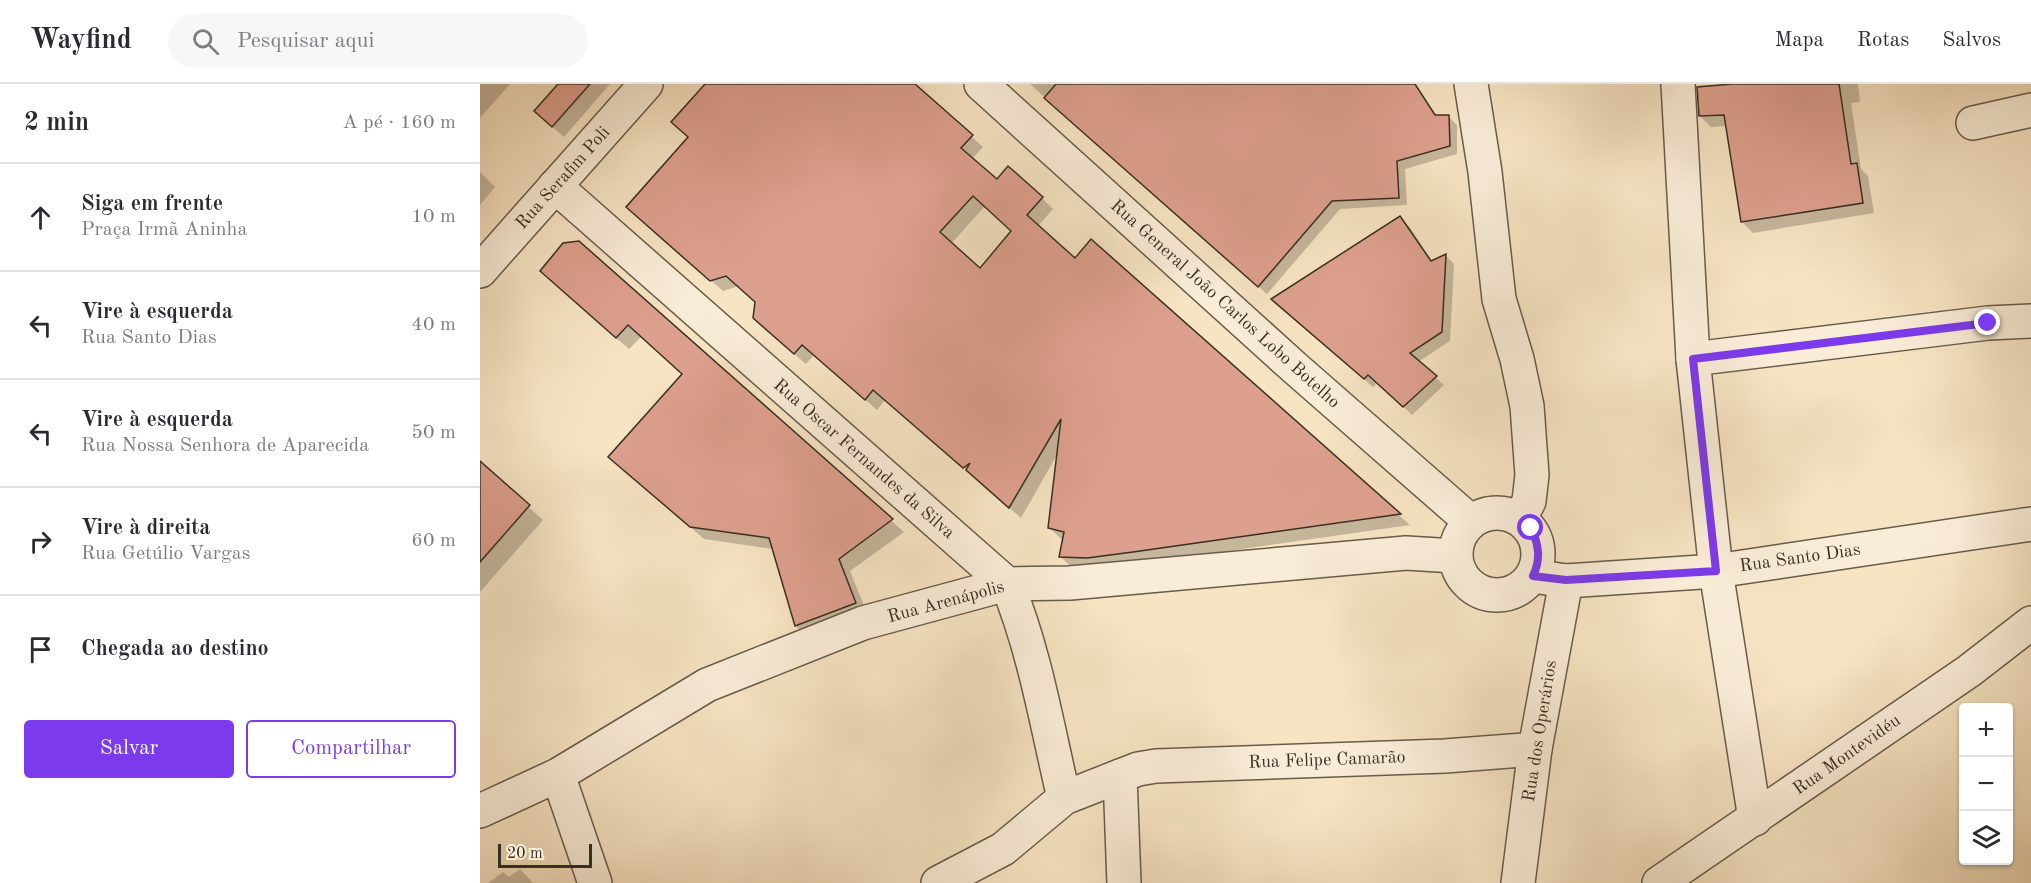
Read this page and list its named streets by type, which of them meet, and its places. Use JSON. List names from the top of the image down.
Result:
{
  "streets": {
    "street": [
      "Rua Serafim Poli",
      "Rua General João Carlos Lobo Botelho",
      "Rua Oscar Fernandes da Silva",
      "Rua Santo Dias",
      "Rua Arenápolis",
      "Rua dos Operários",
      "Rua Montevidéu",
      "Rua Felipe Camarão"
    ]
  },
  "crossings": [
    ["Rua Serafim Poli", "Rua Oscar Fernandes da Silva"],
    ["Rua General João Carlos Lobo Botelho", "Rua Santo Dias"],
    ["Rua General João Carlos Lobo Botelho", "Rua Arenápolis"],
    ["Rua Oscar Fernandes da Silva", "Rua Arenápolis"],
    ["Rua Oscar Fernandes da Silva", "Rua Felipe Camarão"],
    ["Rua Santo Dias", "Rua Arenápolis"],
    ["Rua Santo Dias", "Rua dos Operários"],
    ["Rua dos Operários", "Rua Felipe Camarão"]
  ],
  "scale_bar": "20 m",
  "page": {
    "header": "Wayfind",
    "search": "Pesquisar aqui",
    "nav": ["Mapa", "Rotas", "Salvos"],
    "heading": ["2 min", "A pé · 160 m"],
    "list": [
      ["Siga em frente", "Praça Irmã Aninha", "10 m"],
      ["Vire à esquerda", "Rua Santo Dias", "40 m"],
      ["Vire à esquerda", "Rua Nossa Senhora de Aparecida", "50 m"],
      ["Vire à direita", "Rua Getúlio Vargas", "60 m"],
      "Chegada ao destino"
    ],
    "buttons": ["Salvar", "Compartilhar"],
    "map_buttons": ["+", "−"],
    "scale": "20 m"
  }
}
